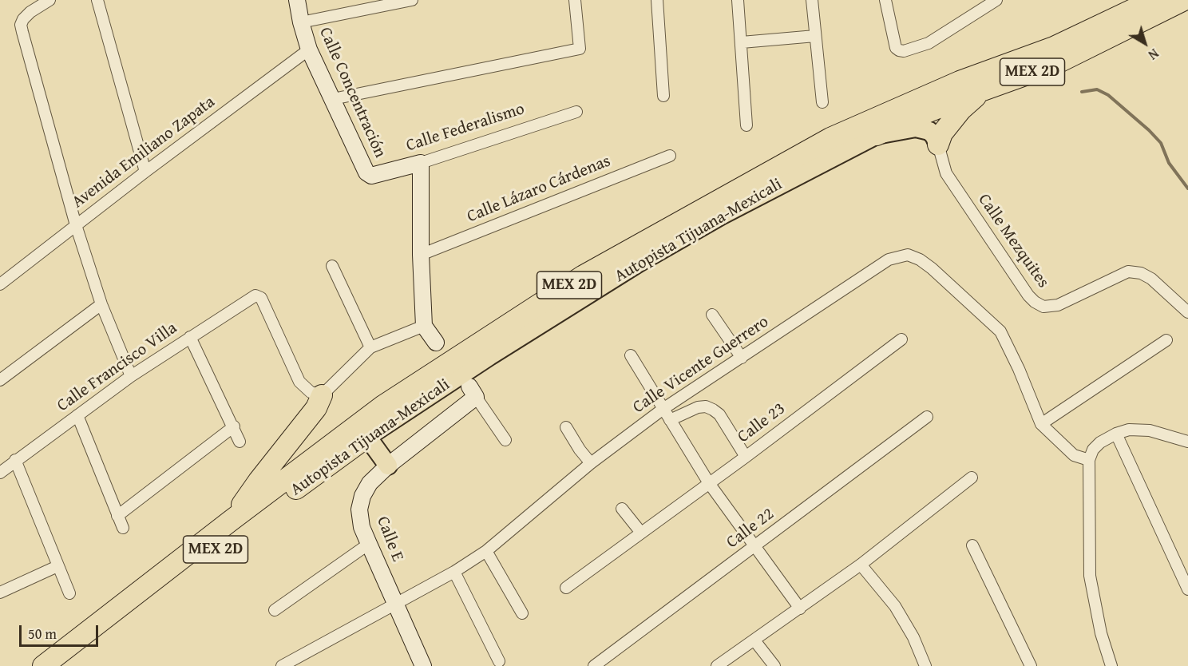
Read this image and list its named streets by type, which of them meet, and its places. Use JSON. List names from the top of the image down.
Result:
{
  "streets": {
    "highway": ["MEX 2D", "Autopista Tijuana-Mexicali"],
    "main road": ["Calle Concentración", "Calle Federalismo", "Calle E"],
    "street": [
      "Avenida Emiliano Zapata",
      "Calle Lázaro Cárdenas",
      "Calle Mezquites",
      "Calle Vicente Guerrero",
      "Calle Francisco Villa",
      "Calle 23",
      "Calle 22"
    ]
  },
  "crossings": [
    ["Calle Concentración", "Calle Federalismo"],
    ["Calle Concentración", "Avenida Emiliano Zapata"],
    ["Calle Vicente Guerrero", "Calle E"]
  ],
  "scale_bar": "50 m",
  "north": "bottom right"
}
